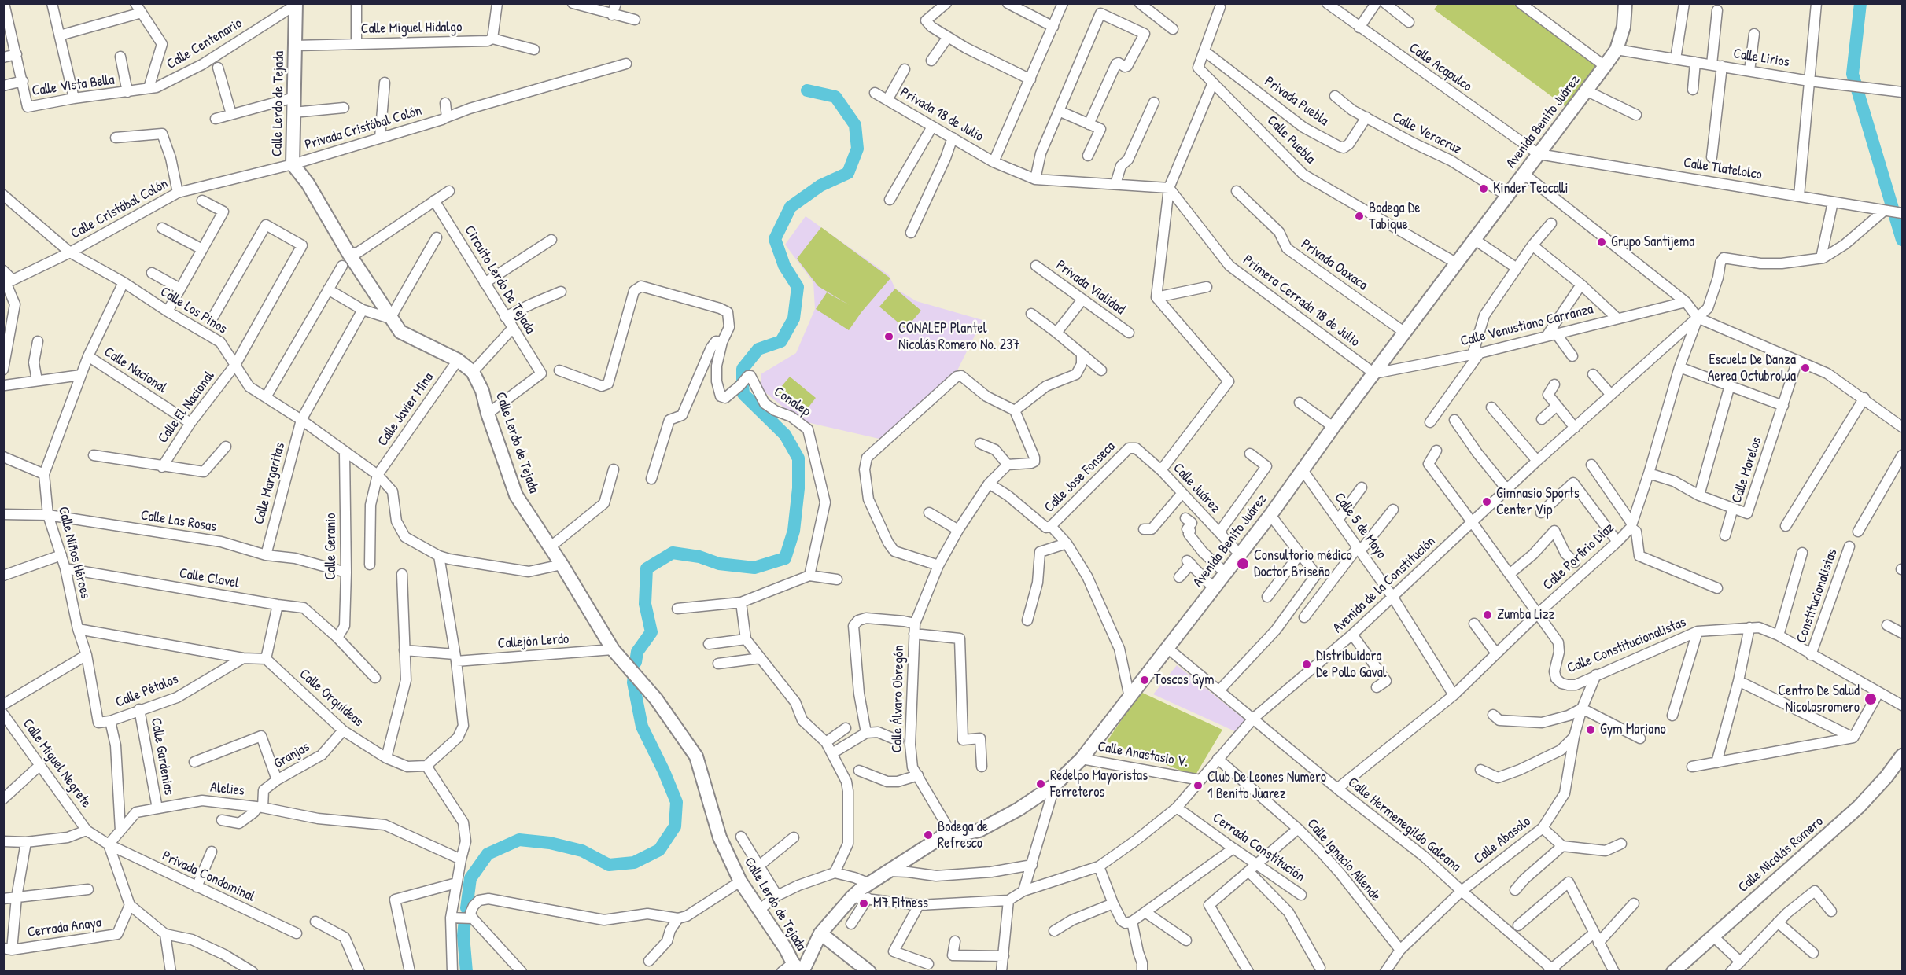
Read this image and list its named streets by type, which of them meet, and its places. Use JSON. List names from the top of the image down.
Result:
{
  "streets": {
    "main road": ["Calle Lerdo de Tejada", "Avenida Benito Juárez", "Calle Nicolás Romero"],
    "street": [
      "Calle Miguel Hidalgo",
      "Calle Centenario",
      "Calle Lirios",
      "Calle Acapulco",
      "Calle Vista Bella",
      "Privada Puebla",
      "Privada 18 de Julio",
      "Privada Cristóbal Colón",
      "Calle Veracruz",
      "Calle Puebla",
      "Calle Tlatelolco",
      "Calle Cristóbal Colón",
      "Privada Oaxaca",
      "Circuito Lerdo De Tejada",
      "Privada Vialidad",
      "Primera Cerrada 18 de Julio",
      "Calle Los Pinos",
      "Calle Venustiano Carranza",
      "Calle Nacional",
      "Conalep",
      "Calle El Nacional",
      "Calle Javier Mina",
      "Calle Morelos",
      "Calle Jose Fonseca",
      "Calle Margaritas",
      "Calle Juárez",
      "Calle Las Rosas",
      "Calle 5 de Mayo",
      "Calle Geranio",
      "Calle Niños Héroes",
      "Calle Porfirio Díaz",
      "Calle Clavel",
      "Avenida de la Constitución",
      "Constitucionalistas",
      "Callejón Lerdo",
      "Calle Constitucionalistas",
      "Calle Pétalos",
      "Calle Orquídeas",
      "Calle Álvaro Obregón",
      "Calle Anastasio V.",
      "Granjas",
      "Calle Gardenias",
      "Calle Miguel Negrete",
      "Alelies",
      "Calle Hermenegildo Galeana",
      "Calle Abasolo",
      "Cerrada Constitución",
      "Calle Ignacio Allende",
      "Privada Condominal",
      "Cerrada Anaya"
    ]
  },
  "crossings": [
    ["Calle Miguel Hidalgo", "Calle Lerdo de Tejada"],
    ["Calle Centenario", "Calle Vista Bella"],
    ["Calle Centenario", "Calle Lerdo de Tejada"],
    ["Calle Lirios", "Avenida Benito Juárez"],
    ["Calle Acapulco", "Avenida Benito Juárez"],
    ["Calle Acapulco", "Calle Tlatelolco"],
    ["Privada Puebla", "Calle Veracruz"],
    ["Privada Puebla", "Calle Puebla"],
    ["Calle Lerdo de Tejada", "Avenida Benito Juárez"],
    ["Calle Lerdo de Tejada", "Privada Cristóbal Colón"],
    ["Calle Lerdo de Tejada", "Calle Cristóbal Colón"],
    ["Calle Lerdo de Tejada", "Circuito Lerdo De Tejada"],
    ["Calle Lerdo de Tejada", "Calle Los Pinos"],
    ["Calle Lerdo de Tejada", "Calle Javier Mina"],
    ["Calle Lerdo de Tejada", "Callejón Lerdo"],
    ["Avenida Benito Juárez", "Calle Veracruz"],
    ["Avenida Benito Juárez", "Calle Puebla"],
    ["Avenida Benito Juárez", "Calle Tlatelolco"],
    ["Avenida Benito Juárez", "Privada Oaxaca"],
    ["Avenida Benito Juárez", "Primera Cerrada 18 de Julio"],
    ["Avenida Benito Juárez", "Calle Venustiano Carranza"],
    ["Avenida Benito Juárez", "Calle Juárez"],
    ["Avenida Benito Juárez", "Calle 5 de Mayo"],
    ["Avenida Benito Juárez", "Avenida de la Constitución"],
    ["Avenida Benito Juárez", "Calle Álvaro Obregón"],
    ["Avenida Benito Juárez", "Calle Anastasio V."],
    ["Avenida Benito Juárez", "Calle Hermenegildo Galeana"],
    ["Privada Cristóbal Colón", "Calle Cristóbal Colón"],
    ["Calle Tlatelolco", "Avenida de la Constitución"],
    ["Calle Cristóbal Colón", "Calle Los Pinos"],
    ["Primera Cerrada 18 de Julio", "Calle Venustiano Carranza"],
    ["Calle Los Pinos", "Calle El Nacional"],
    ["Calle Los Pinos", "Calle Javier Mina"],
    ["Calle Los Pinos", "Calle Margaritas"],
    ["Calle Los Pinos", "Calle Geranio"],
    ["Calle Los Pinos", "Calle Niños Héroes"],
    ["Calle Nacional", "Calle El Nacional"],
    ["Calle Nacional", "Calle Niños Héroes"],
    ["Calle Morelos", "Calle Porfirio Díaz"],
    ["Calle Jose Fonseca", "Calle Juárez"],
    ["Calle Margaritas", "Calle Las Rosas"],
    ["Calle Las Rosas", "Calle Geranio"],
    ["Calle Las Rosas", "Calle Niños Héroes"],
    ["Calle 5 de Mayo", "Calle Porfirio Díaz"],
    ["Calle 5 de Mayo", "Avenida de la Constitución"],
    ["Calle Geranio", "Calle Clavel"],
    ["Calle Niños Héroes", "Calle Clavel"],
    ["Calle Niños Héroes", "Calle Pétalos"],
    ["Calle Porfirio Díaz", "Avenida de la Constitución"],
    ["Calle Porfirio Díaz", "Calle Constitucionalistas"],
    ["Calle Porfirio Díaz", "Calle Hermenegildo Galeana"],
    ["Avenida de la Constitución", "Calle Constitucionalistas"],
    ["Avenida de la Constitución", "Calle Anastasio V."],
    ["Avenida de la Constitución", "Calle Hermenegildo Galeana"],
    ["Avenida de la Constitución", "Cerrada Constitución"],
    ["Avenida de la Constitución", "Calle Ignacio Allende"],
    ["Constitucionalistas", "Calle Constitucionalistas"],
    ["Calle Constitucionalistas", "Calle Abasolo"],
    ["Calle Pétalos", "Calle Gardenias"],
    ["Calle Orquídeas", "Granjas"],
    ["Granjas", "Alelies"],
    ["Calle Gardenias", "Alelies"],
    ["Alelies", "Privada Condominal"],
    ["Calle Hermenegildo Galeana", "Calle Abasolo"],
    ["Calle Abasolo", "Calle Ignacio Allende"]
  ],
  "places": [
    "Kinder Teocalli",
    "Bodega De Tabique",
    "Grupo Santijema",
    "CONALEP Plantel Nicolás Romero No. 237",
    "Escuela De Danza Aerea Octubrolua",
    "Gimnasio Sports Center Vip",
    "Consultorio médico Doctor Briseño",
    "Zumba Lizz",
    "Distribuidora De Pollo Gaval",
    "Toscos Gym",
    "Centro De Salud Nicolasromero",
    "Gym Mariano",
    "Redelpo Mayoristas Ferreteros",
    "Club De Leones Numero 1 Benito Juarez",
    "Bodega de Refresco",
    "M7 Fitness"
  ]
}
